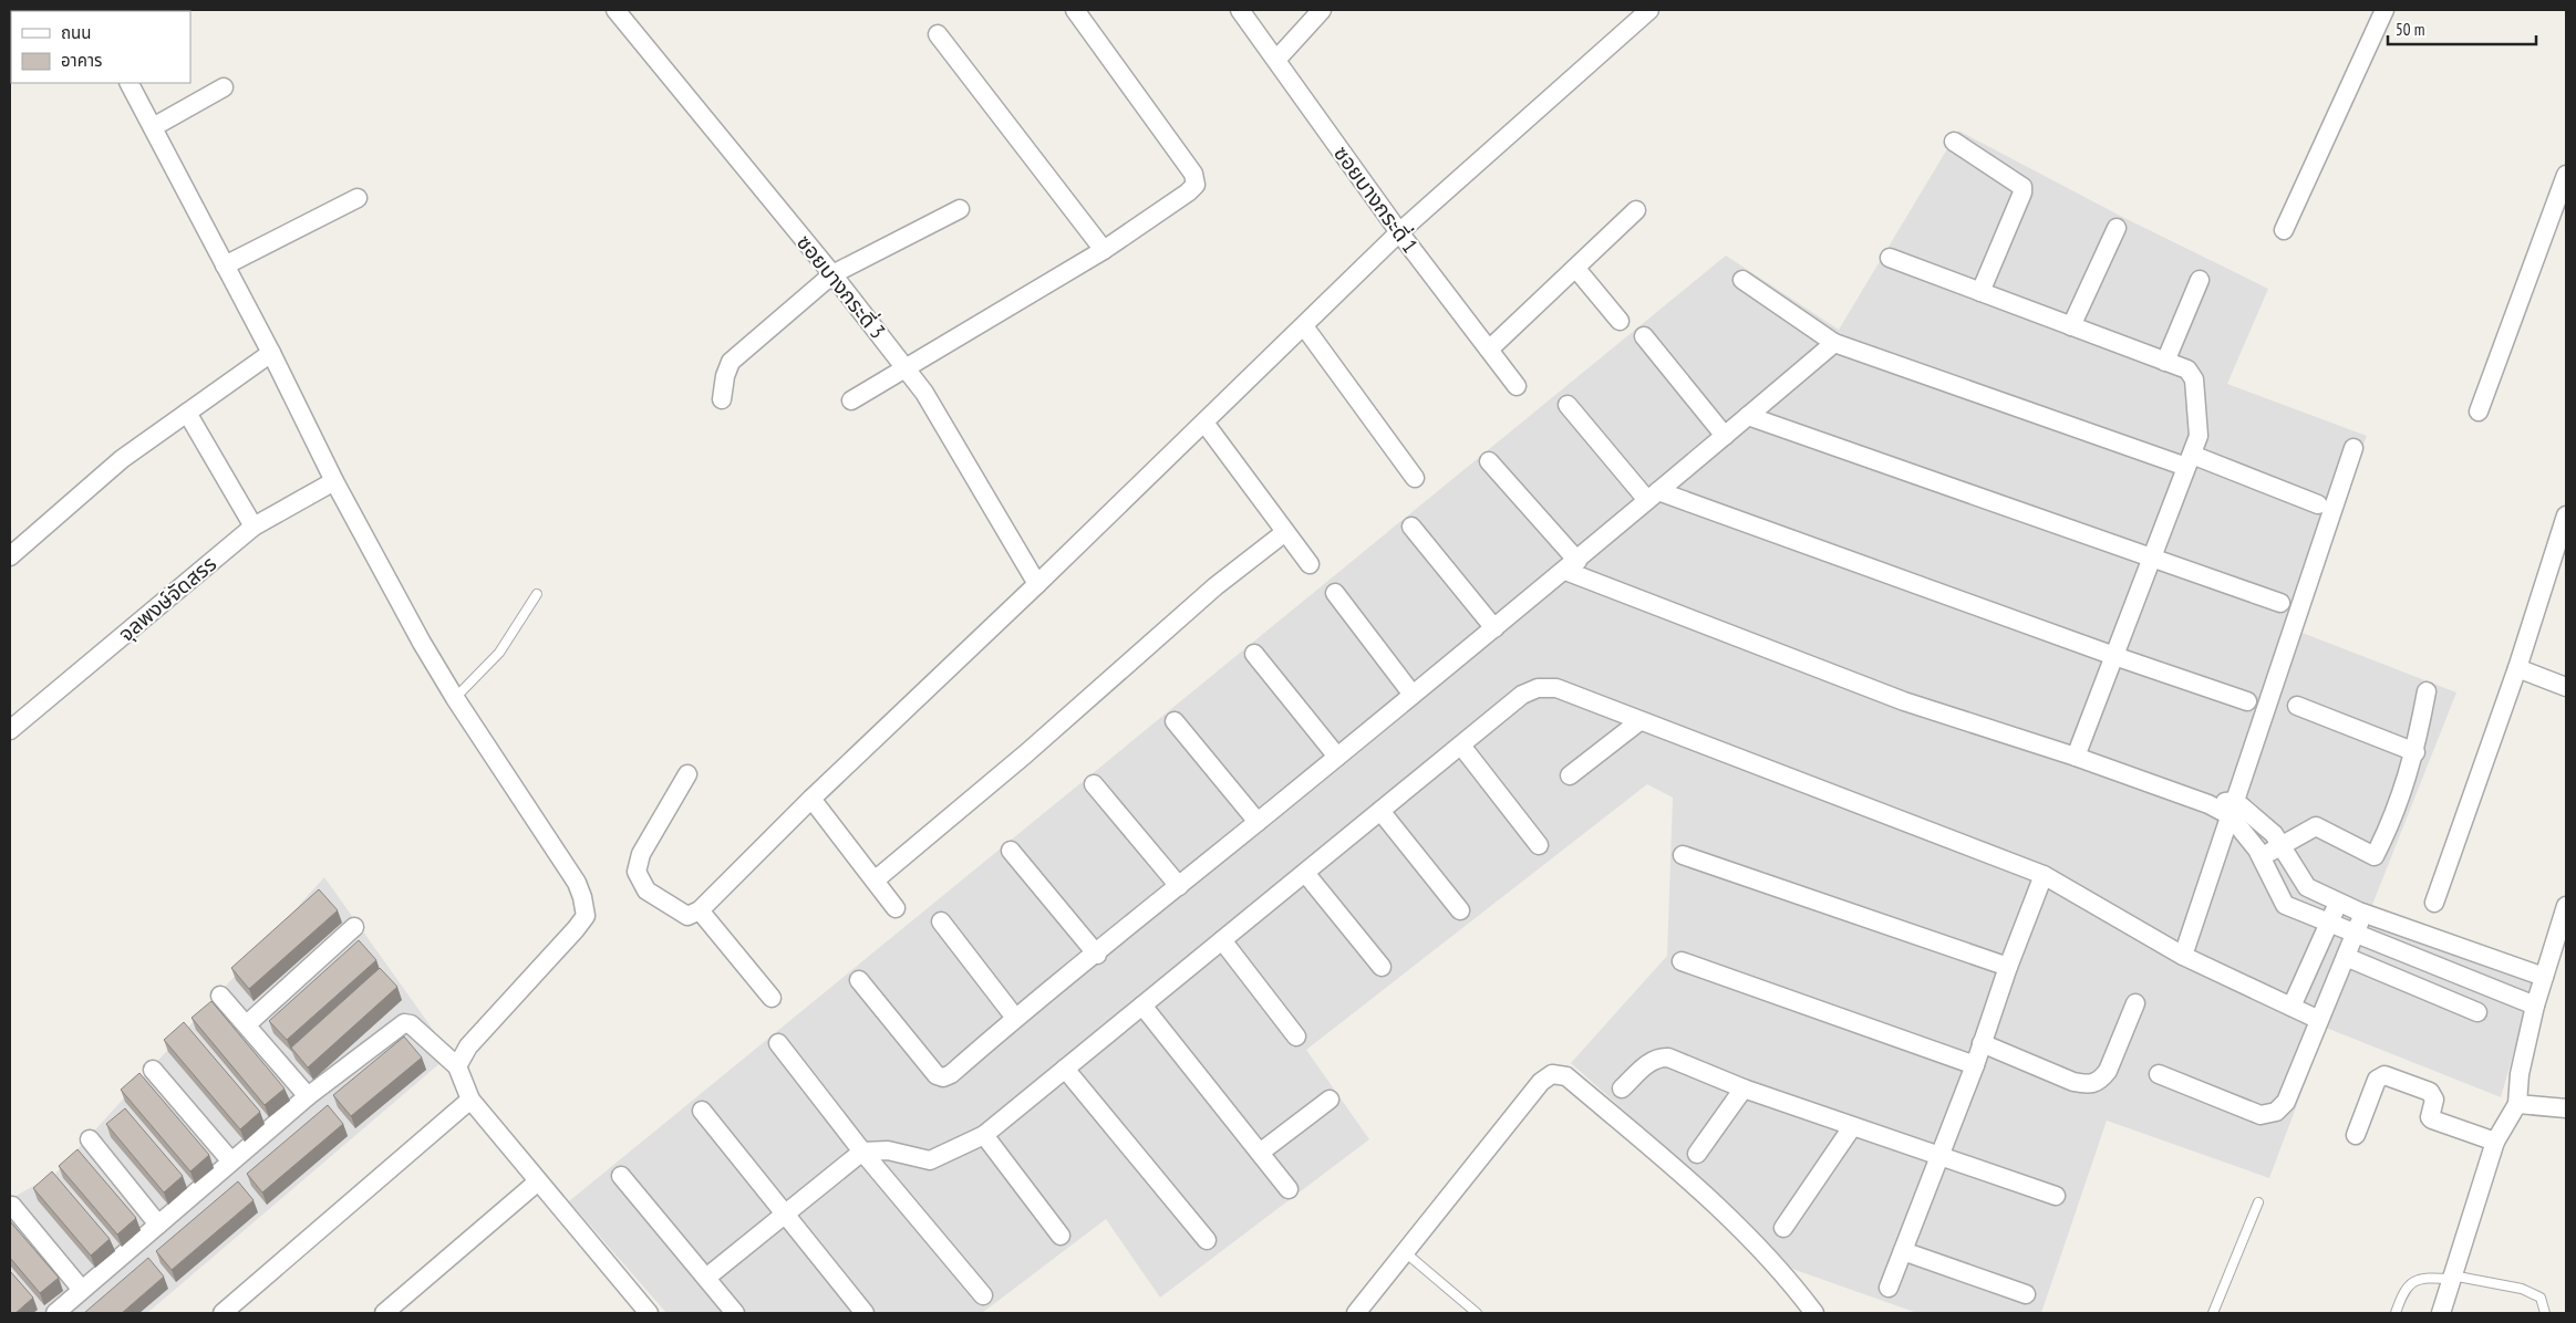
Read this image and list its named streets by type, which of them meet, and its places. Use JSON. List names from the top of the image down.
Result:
{
  "streets": {
    "street": ["ซอยบางกระดี่ 1", "ซอยบางกระดี่ 3", "จุลพงษ์จัดสรร"]
  },
  "legend": ["ถนน", "อาคาร"],
  "scale_bar": "50 m"
}
